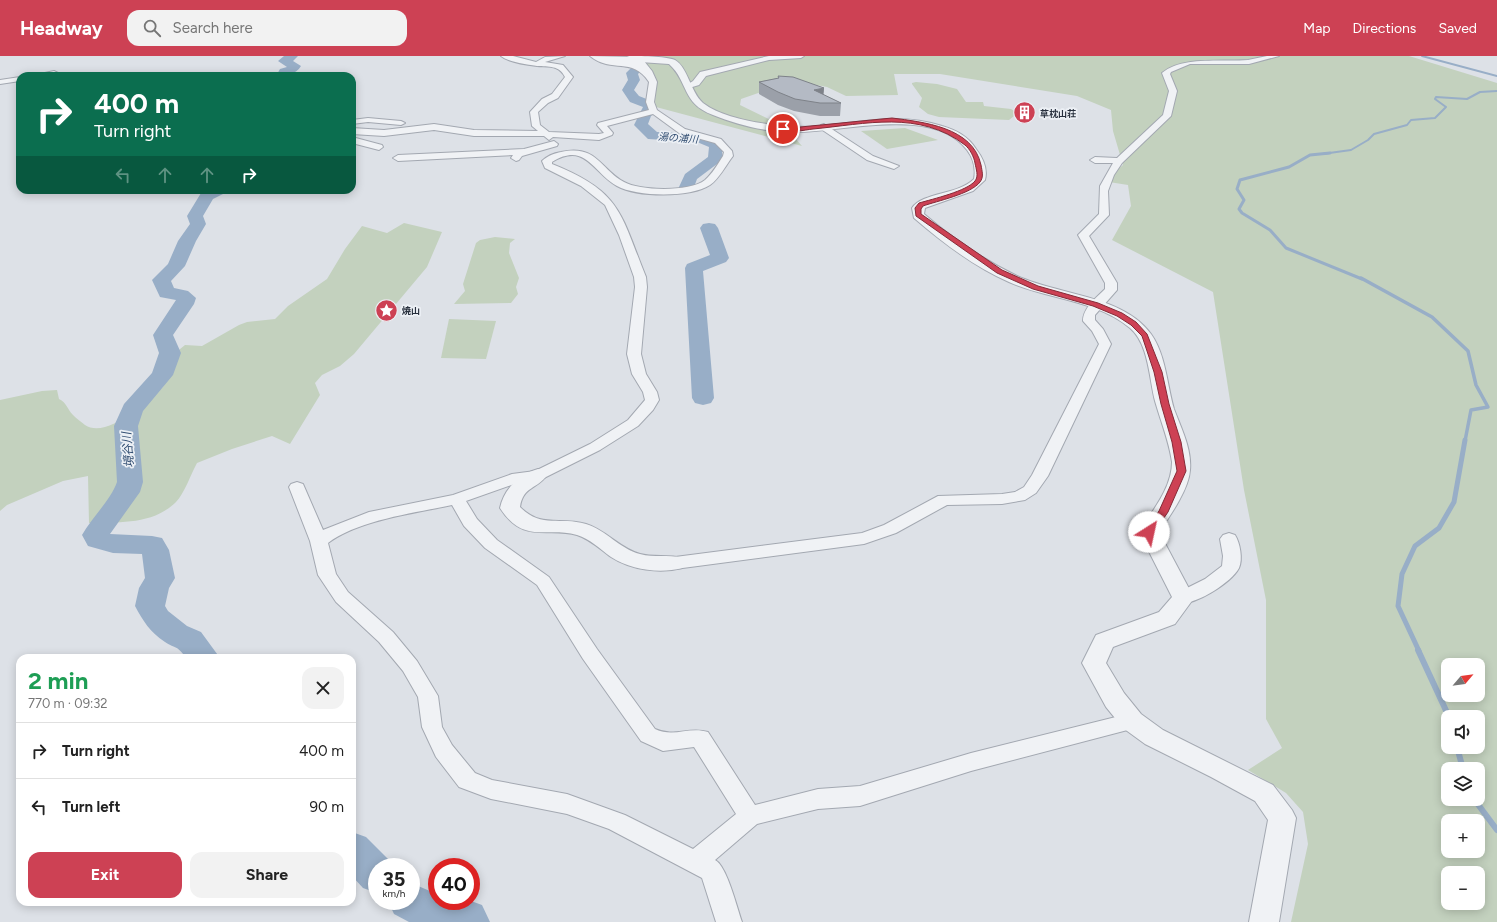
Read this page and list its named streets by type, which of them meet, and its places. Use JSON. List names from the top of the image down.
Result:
{
  "water": ["湯の浦川", "境谷川"],
  "places": {
    "building": ["草枕山荘"],
    "place": ["焼山"]
  },
  "north": "top right",
  "page": {
    "header": "Headway",
    "search": "Search here",
    "nav": ["Map", "Directions", "Saved"],
    "turn": ["400 m", "Turn right"],
    "heading": ["2 min", "770 m · 09:32"],
    "map_buttons": ["+", "−"],
    "list": [
      {
        "name": "Turn right",
        "value": "400 m"
      },
      {
        "name": "Turn left",
        "value": "90 m"
      }
    ],
    "buttons": ["Exit", "Share"],
    "speed": "35 km/h",
    "limit": "40"
  }
}
